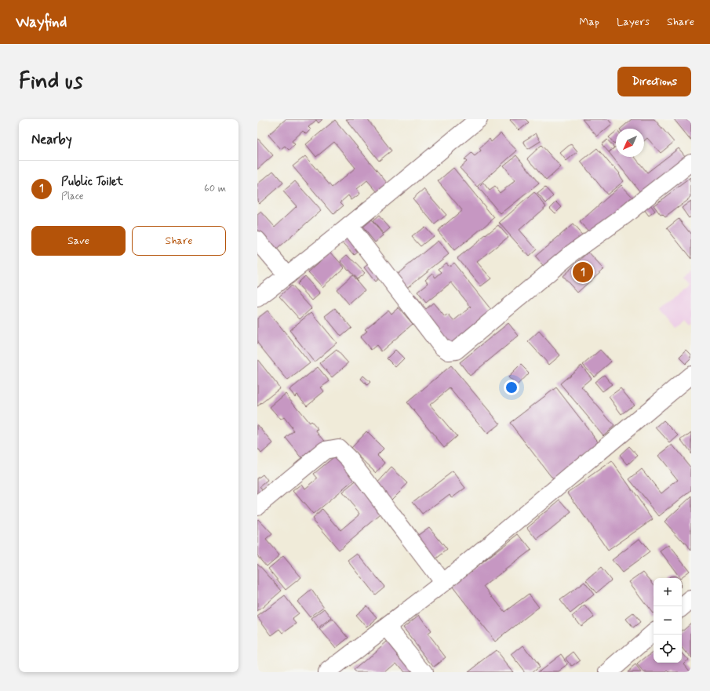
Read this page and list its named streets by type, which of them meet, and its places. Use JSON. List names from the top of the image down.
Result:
{
  "north": "bottom left",
  "page": {
    "header": "Wayfind",
    "nav": ["Map", "Layers", "Share"],
    "buttons": [
      "Directions",
      ["Save", "Share"]
    ],
    "title": "Find us",
    "heading": "Nearby",
    "list": [
      {
        "mark": "1",
        "name": "Public Toilet",
        "note": "Place",
        "value": "60 m"
      }
    ],
    "pins": "1",
    "map_buttons": ["+", "−"]
  }
}
